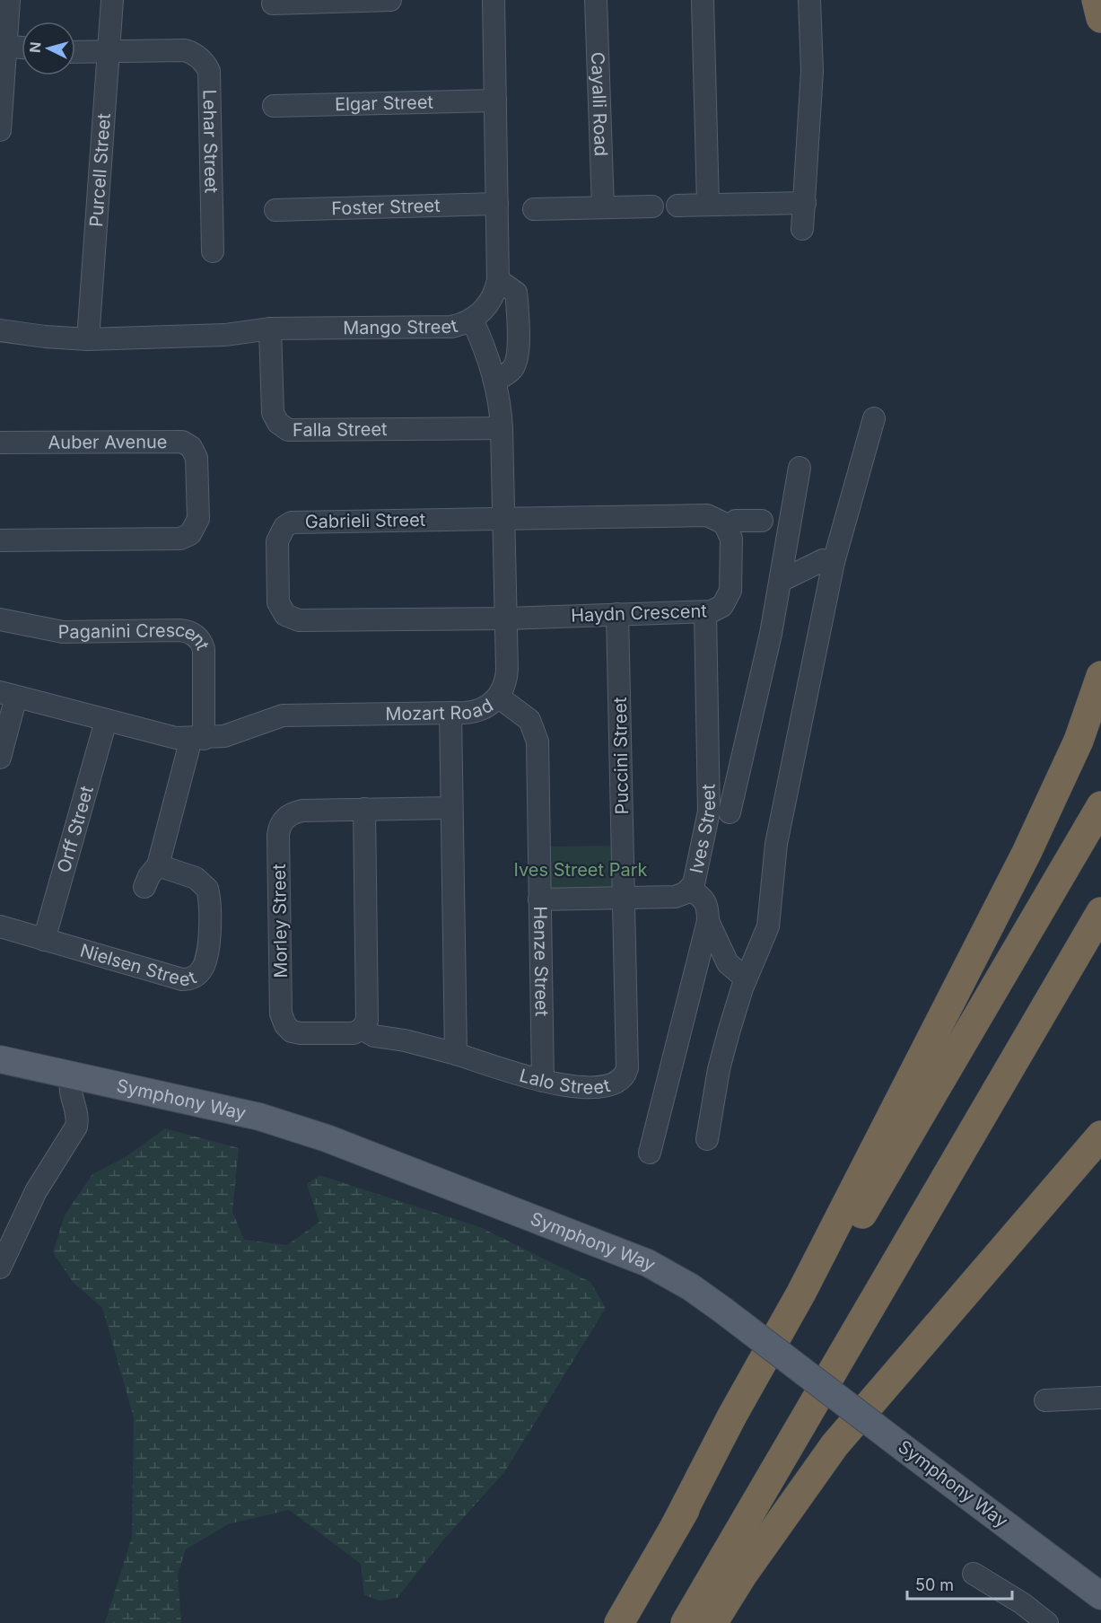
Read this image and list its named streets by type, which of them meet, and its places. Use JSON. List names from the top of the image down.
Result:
{
  "streets": {
    "main road": ["Symphony Way"],
    "street": [
      "Elgar Street",
      "Cayalli Road",
      "Lehar Street",
      "Purcell Street",
      "Foster Street",
      "Mango Street",
      "Falla Street",
      "Auber Avenue",
      "Gabrieli Street",
      "Haydn Crescent",
      "Paganini Crescent",
      "Mozart Road",
      "Puccini Street",
      "Ives Street",
      "Orff Street",
      "Morley Street",
      "Nielsen Street",
      "Henze Street",
      "Lalo Street"
    ]
  },
  "crossings": [
    ["Elgar Street", "Mango Street"],
    ["Lehar Street", "Purcell Street"],
    ["Purcell Street", "Mango Street"],
    ["Foster Street", "Mango Street"],
    ["Mango Street", "Falla Street"],
    ["Mango Street", "Mozart Road"],
    ["Falla Street", "Mozart Road"],
    ["Gabrieli Street", "Haydn Crescent"],
    ["Gabrieli Street", "Mozart Road"],
    ["Haydn Crescent", "Mozart Road"],
    ["Haydn Crescent", "Puccini Street"],
    ["Haydn Crescent", "Ives Street"],
    ["Paganini Crescent", "Mozart Road"],
    ["Mozart Road", "Orff Street"],
    ["Mozart Road", "Henze Street"],
    ["Puccini Street", "Ives Street"],
    ["Puccini Street", "Lalo Street"],
    ["Ives Street", "Henze Street"],
    ["Ives Street", "Lalo Street"],
    ["Orff Street", "Nielsen Street"],
    ["Morley Street", "Lalo Street"],
    ["Henze Street", "Lalo Street"]
  ],
  "parks": ["Ives Street Park"],
  "scale_bar": "50 m",
  "north": "left"
}
